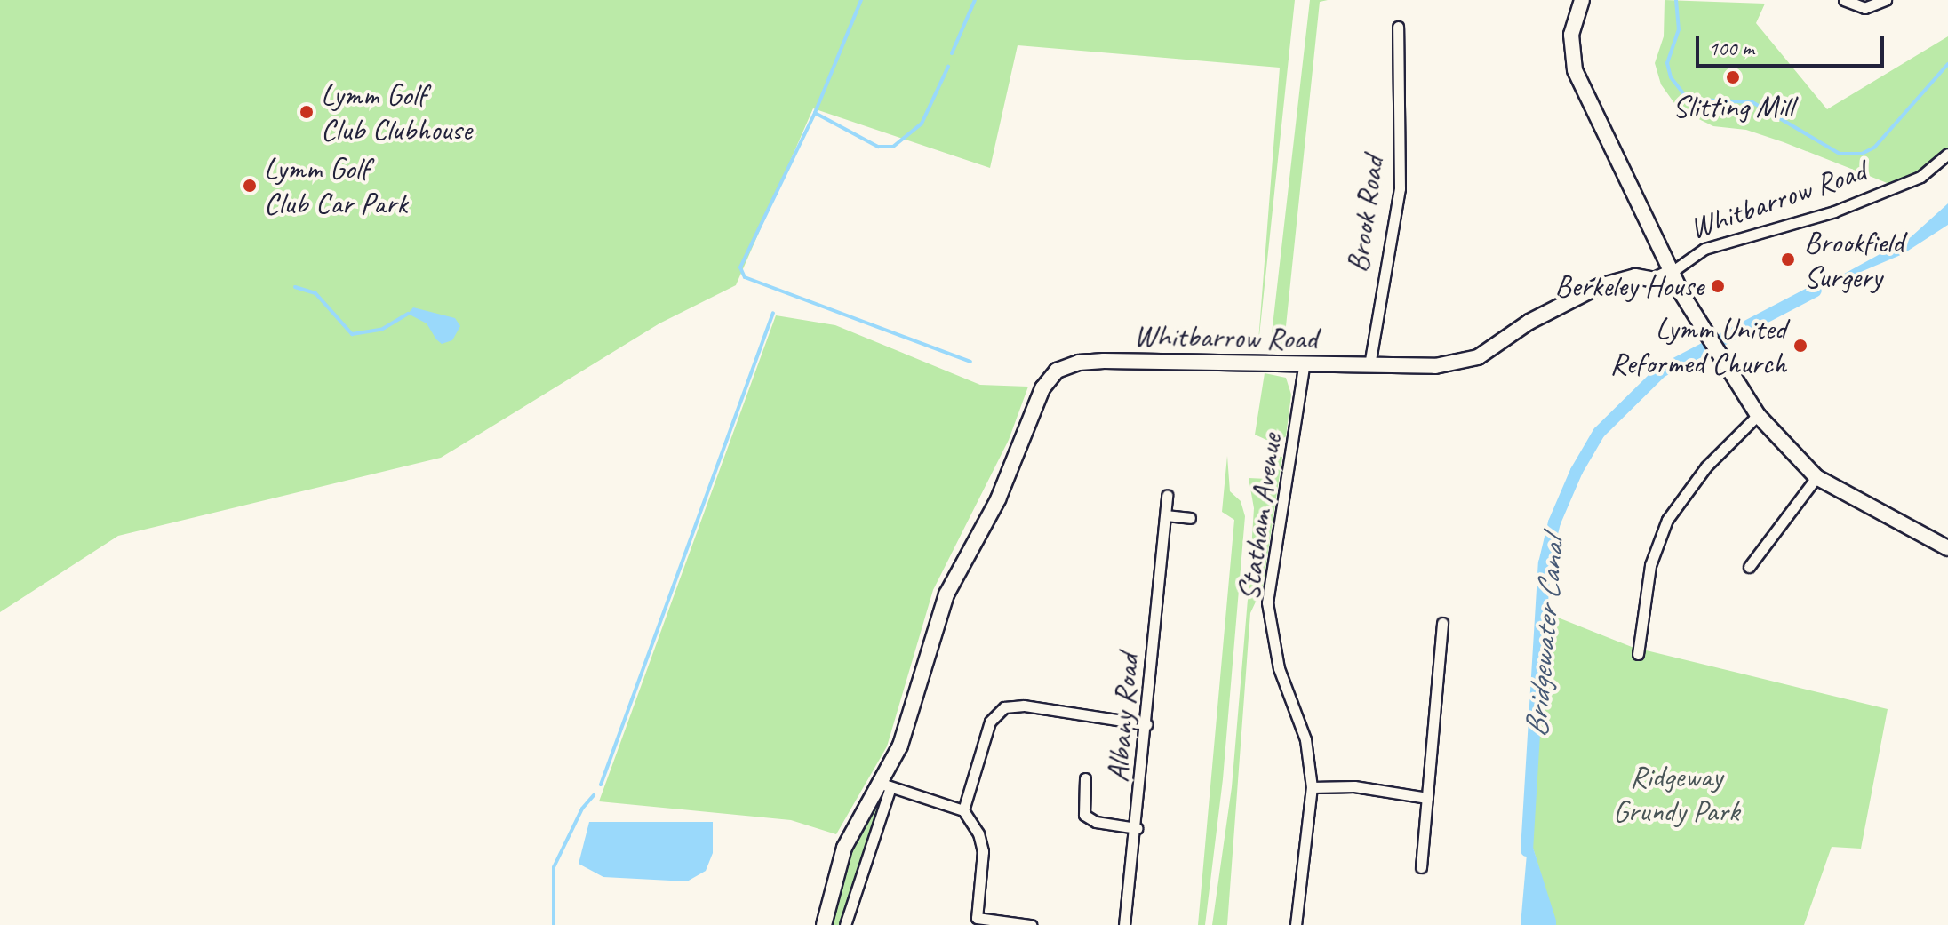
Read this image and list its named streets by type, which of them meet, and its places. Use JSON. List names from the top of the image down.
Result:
{
  "streets": {
    "street": [
      "Whitbarrow Road",
      "Brook Road",
      "Statham Avenue",
      "Albany Road"
    ]
  },
  "crossings": [
    ["Whitbarrow Road", "Brook Road"],
    ["Whitbarrow Road", "Statham Avenue"]
  ],
  "water": ["Bridgewater Canal"],
  "parks": ["Ridgeway Grundy Park"],
  "places": [
    "Slitting Mill",
    "Lymm Golf Club Clubhouse",
    "Lymm Golf Club Car Park",
    "Brookfield Surgery",
    "Berkeley House",
    "Lymm United Reformed Church"
  ],
  "scale_bar": "100 m"
}
